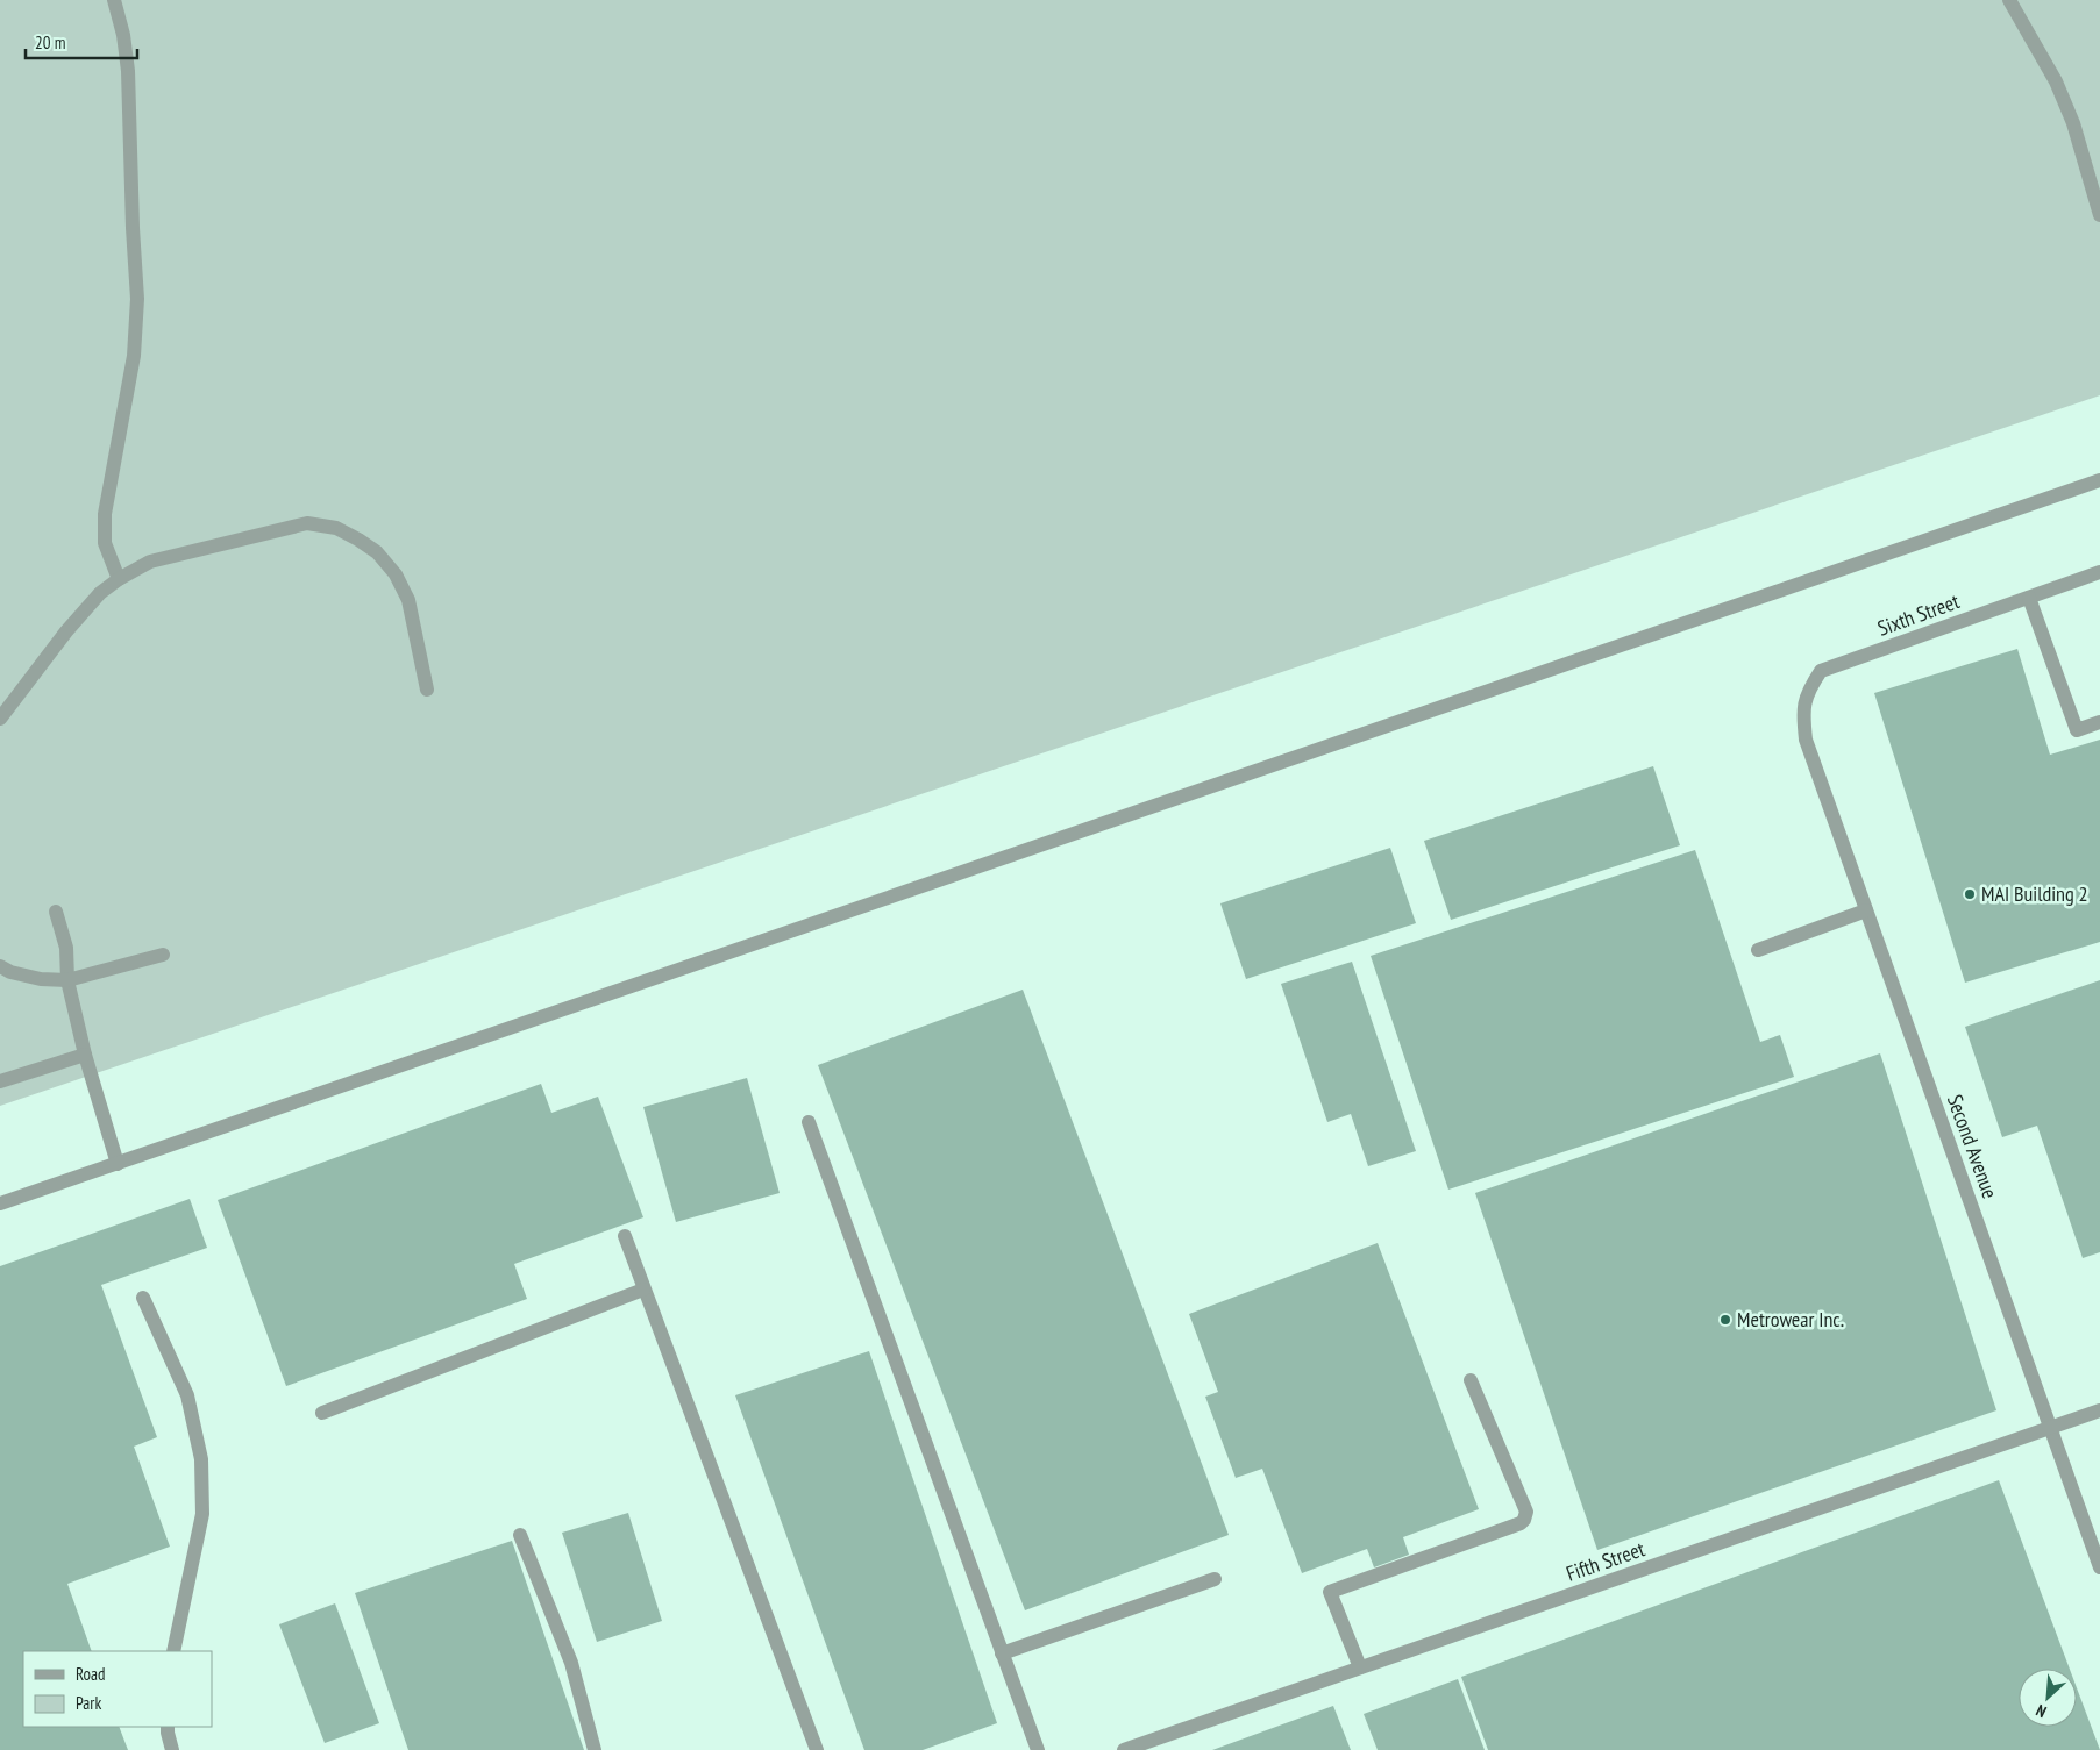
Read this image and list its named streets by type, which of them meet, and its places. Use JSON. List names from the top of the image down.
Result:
{
  "streets": {
    "street": ["Sixth Street", "Second Avenue", "Fifth Street"]
  },
  "crossings": [
    ["Sixth Street", "Second Avenue"],
    ["Second Avenue", "Fifth Street"]
  ],
  "places": ["MAI Building 2", "Metrowear Inc."],
  "legend": ["Road", "Park"],
  "scale_bar": "20 m",
  "north": "bottom left"
}
